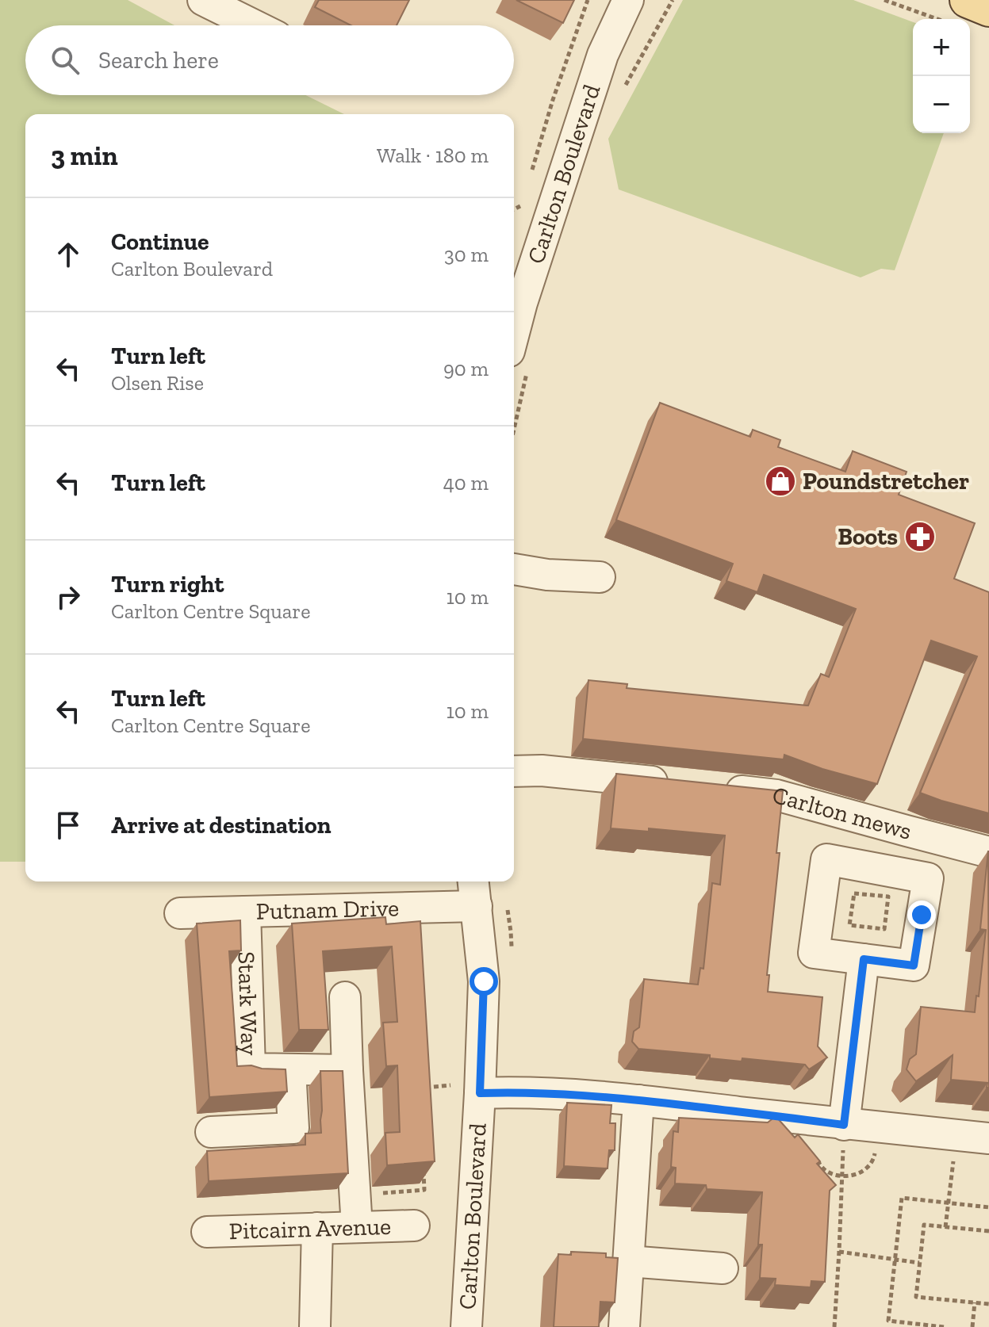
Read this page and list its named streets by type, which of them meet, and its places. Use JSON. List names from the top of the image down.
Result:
{
  "streets": {
    "street": [
      "Carlton Boulevard",
      "Carlton mews",
      "Putnam Drive",
      "Stark Way",
      "Pitcairn Avenue"
    ]
  },
  "crossings": [
    ["Carlton Boulevard", "Putnam Drive"],
    ["Putnam Drive", "Stark Way"]
  ],
  "places": {
    "shop": ["Poundstretcher"],
    "pharmacy": ["Boots"]
  },
  "page": {
    "map_buttons": ["+", "−"],
    "search": "Search here",
    "heading": ["3 min", "Walk · 180 m"],
    "list": [
      ["Continue", "Carlton Boulevard", "30 m"],
      ["Turn left", "Olsen Rise", "90 m"],
      ["Turn left", "40 m"],
      ["Turn right", "Carlton Centre Square", "10 m"],
      ["Turn left", "Carlton Centre Square", "10 m"],
      "Arrive at destination"
    ]
  }
}
